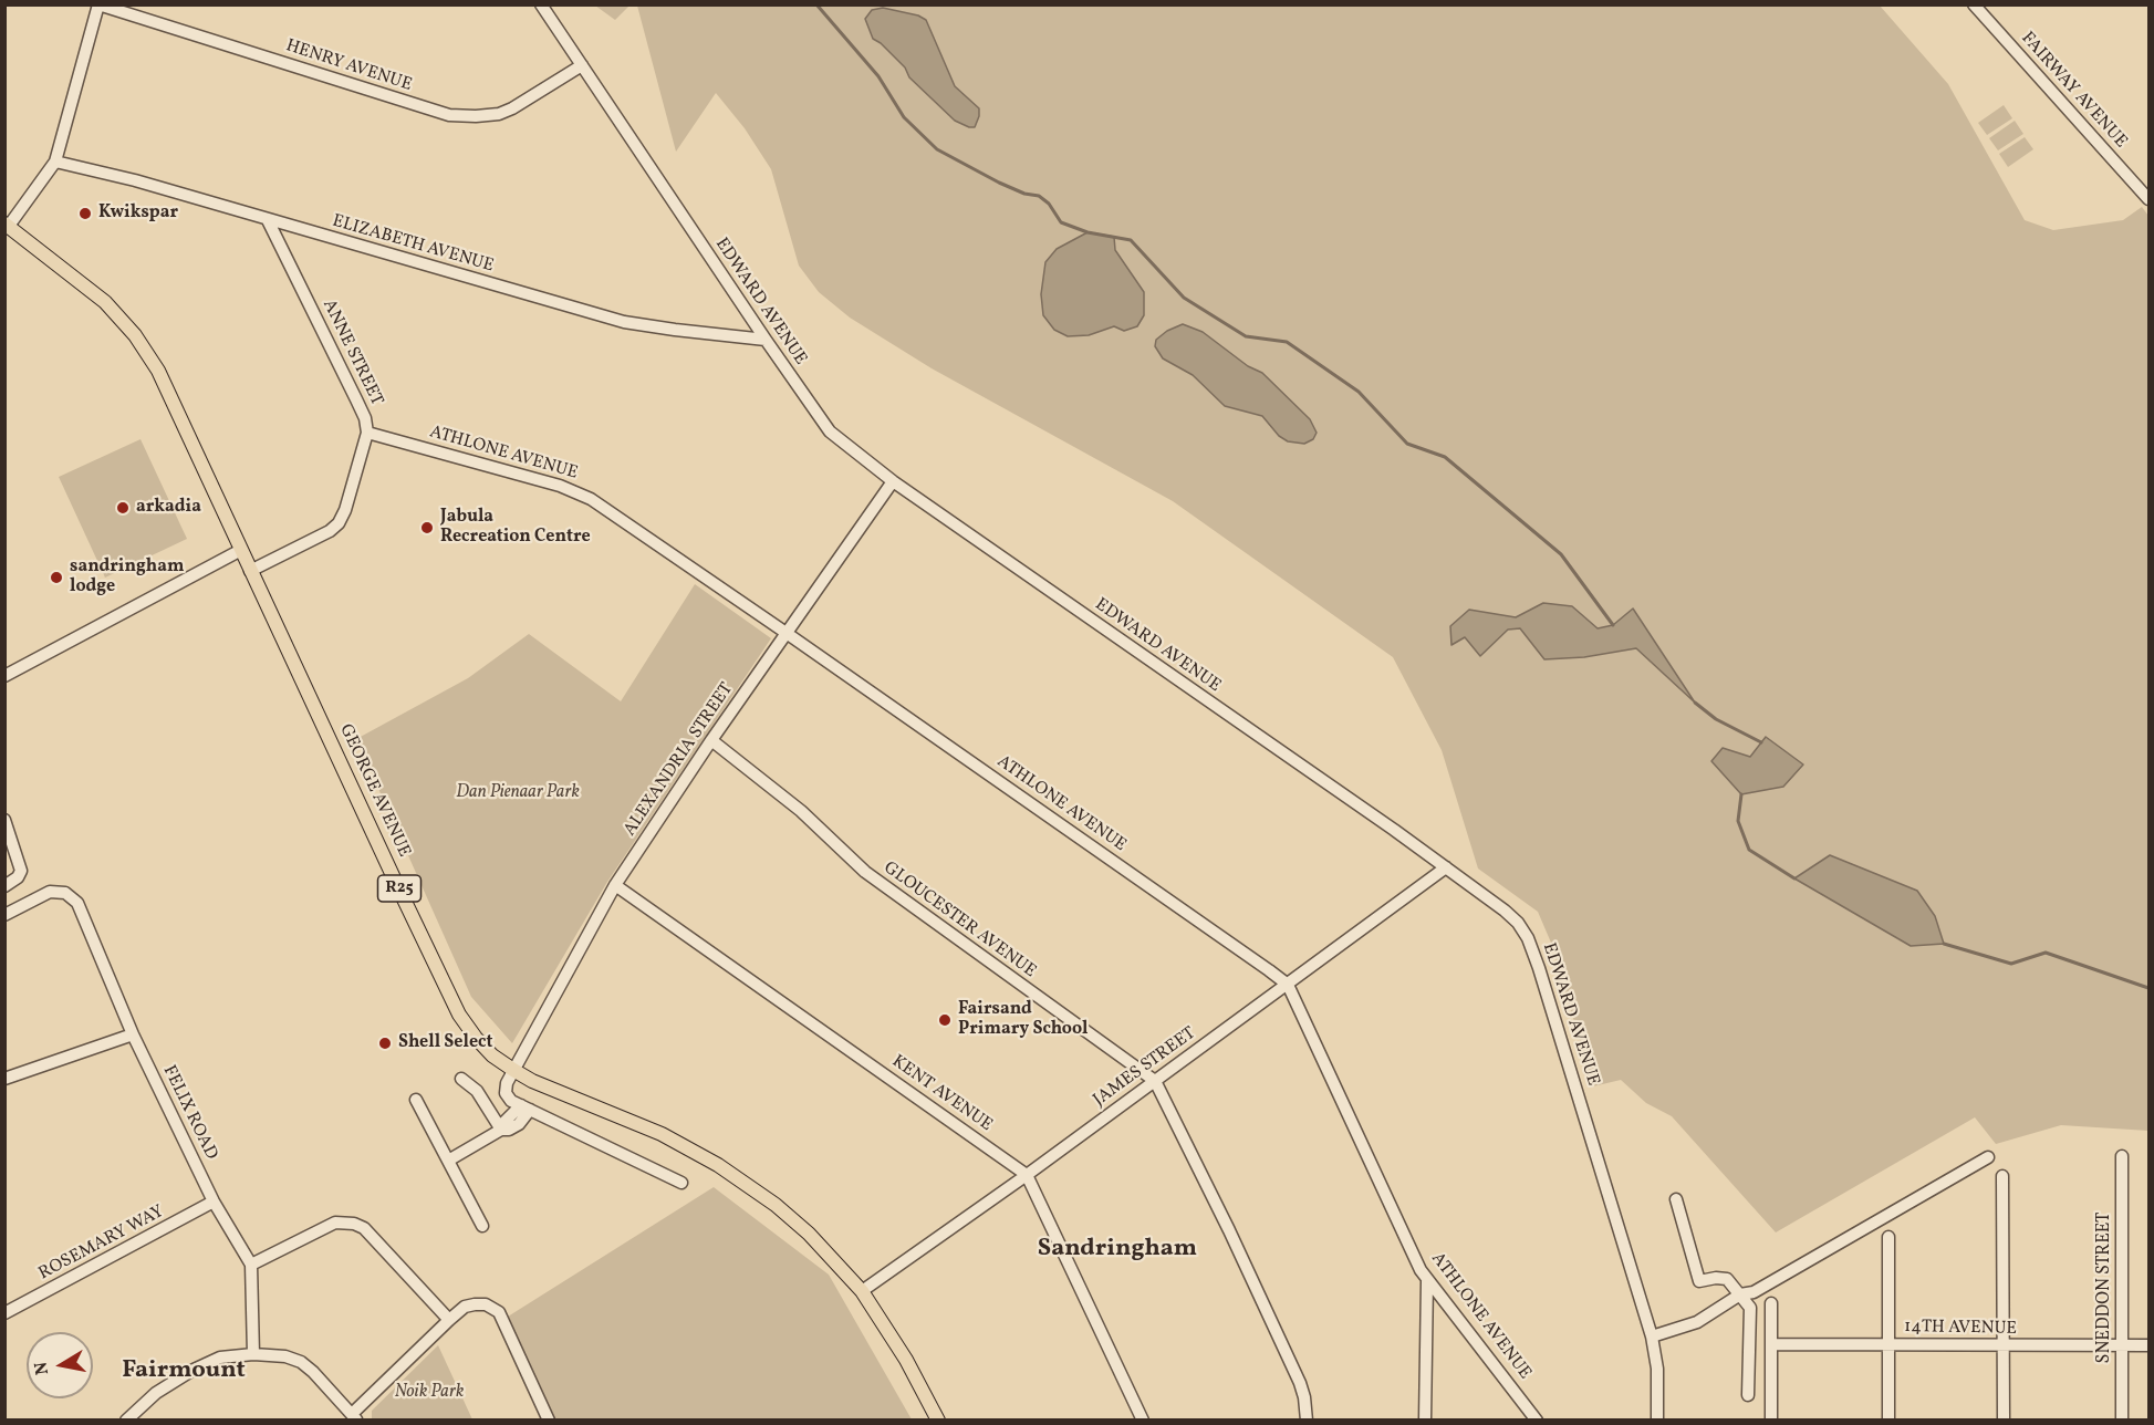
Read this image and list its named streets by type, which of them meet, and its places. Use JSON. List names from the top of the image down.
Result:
{
  "streets": {
    "main road": ["GEORGE AVENUE", "R25"],
    "street": [
      "HENRY AVENUE",
      "FAIRWAY AVENUE",
      "ELIZABETH AVENUE",
      "EDWARD AVENUE",
      "ANNE STREET",
      "ATHLONE AVENUE",
      "ALEXANDRIA STREET",
      "GLOUCESTER AVENUE",
      "JAMES STREET",
      "KENT AVENUE",
      "FELIX ROAD",
      "ROSEMARY WAY",
      "SNEDDON STREET",
      "14TH AVENUE"
    ]
  },
  "crossings": [
    ["HENRY AVENUE", "EDWARD AVENUE"],
    ["ELIZABETH AVENUE", "EDWARD AVENUE"],
    ["ELIZABETH AVENUE", "ANNE STREET"],
    ["EDWARD AVENUE", "ALEXANDRIA STREET"],
    ["EDWARD AVENUE", "JAMES STREET"],
    ["ANNE STREET", "ATHLONE AVENUE"],
    ["ANNE STREET", "GEORGE AVENUE"],
    ["ATHLONE AVENUE", "ALEXANDRIA STREET"],
    ["ATHLONE AVENUE", "JAMES STREET"],
    ["ALEXANDRIA STREET", "GEORGE AVENUE"],
    ["ALEXANDRIA STREET", "GLOUCESTER AVENUE"],
    ["ALEXANDRIA STREET", "KENT AVENUE"],
    ["GEORGE AVENUE", "JAMES STREET"],
    ["GLOUCESTER AVENUE", "JAMES STREET"],
    ["JAMES STREET", "KENT AVENUE"],
    ["FELIX ROAD", "ROSEMARY WAY"],
    ["SNEDDON STREET", "14TH AVENUE"]
  ],
  "districts": ["Sandringham", "Fairmount"],
  "parks": ["Dan Pienaar Park", "Noik Park"],
  "places": [
    "Kwikspar",
    "arkadia",
    "Jabula Recreation Centre",
    "sandringham lodge",
    "Fairsand Primary School",
    "Shell Select"
  ],
  "north": "left"
}
